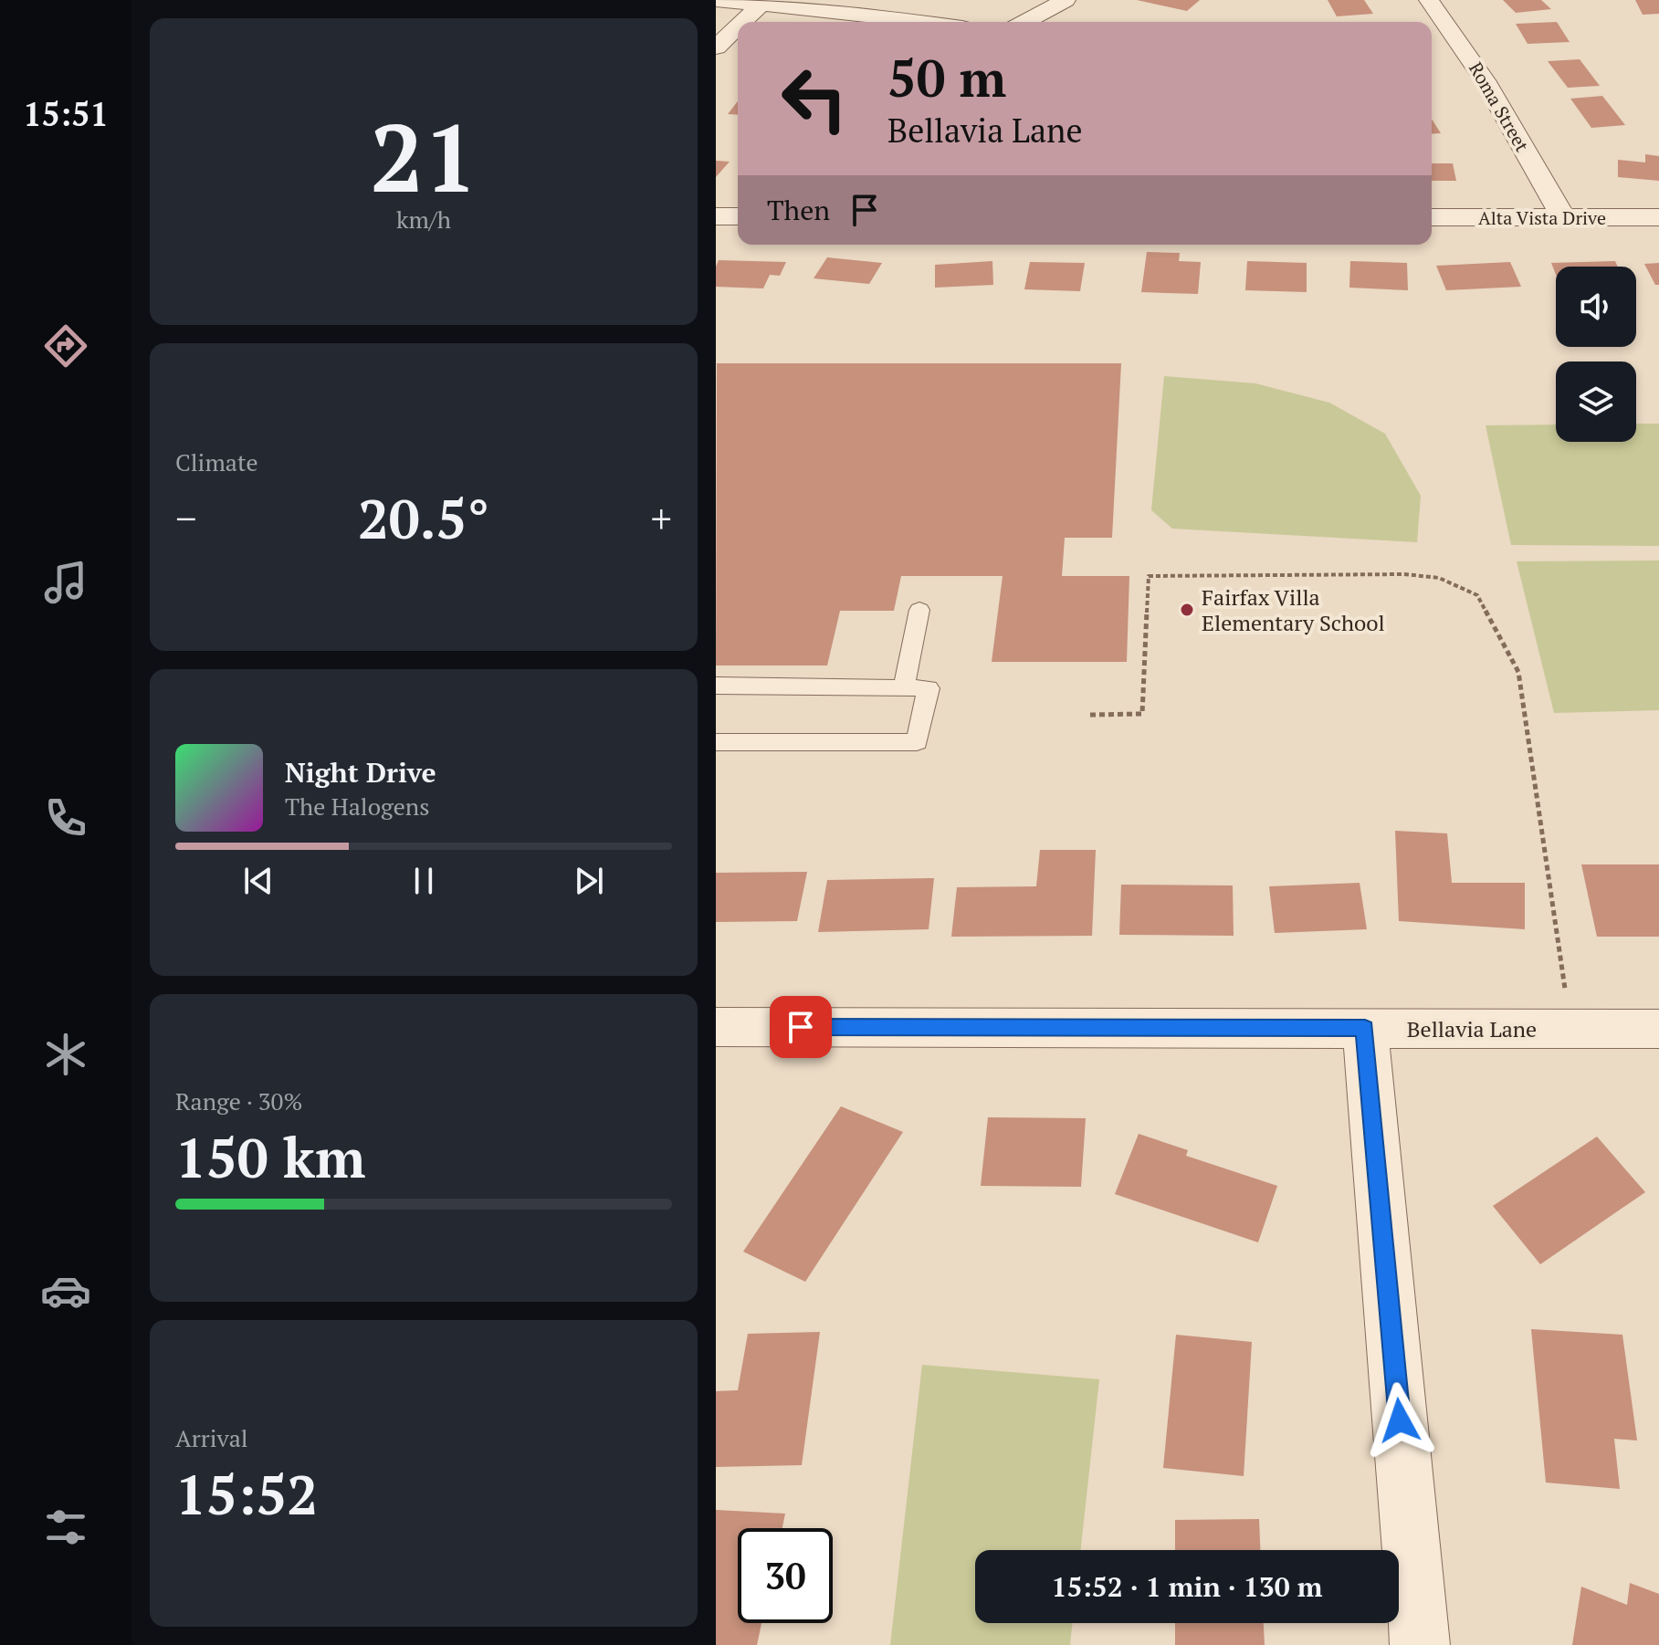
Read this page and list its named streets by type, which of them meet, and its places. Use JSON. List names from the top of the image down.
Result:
{
  "streets": {
    "street": ["Roma Street", "Alta Vista Drive", "Bellavia Lane"]
  },
  "crossings": [
    ["Roma Street", "Alta Vista Drive"]
  ],
  "places": ["Fairfax Villa Elementary School"],
  "page": {
    "tabs": "15:51",
    "tile": [
      ["21", "km/h"],
      "Climate",
      ["Range · 30%", "150 km"],
      ["Arrival", "15:52"]
    ],
    "turn": ["50 m", "Bellavia Lane"],
    "then": "Then",
    "heat": ["−", "20.5°", "+"],
    "song": ["Night Drive", "The Halogens"],
    "limit": "30",
    "trip": "15:52 · 1 min · 130 m"
  }
}
